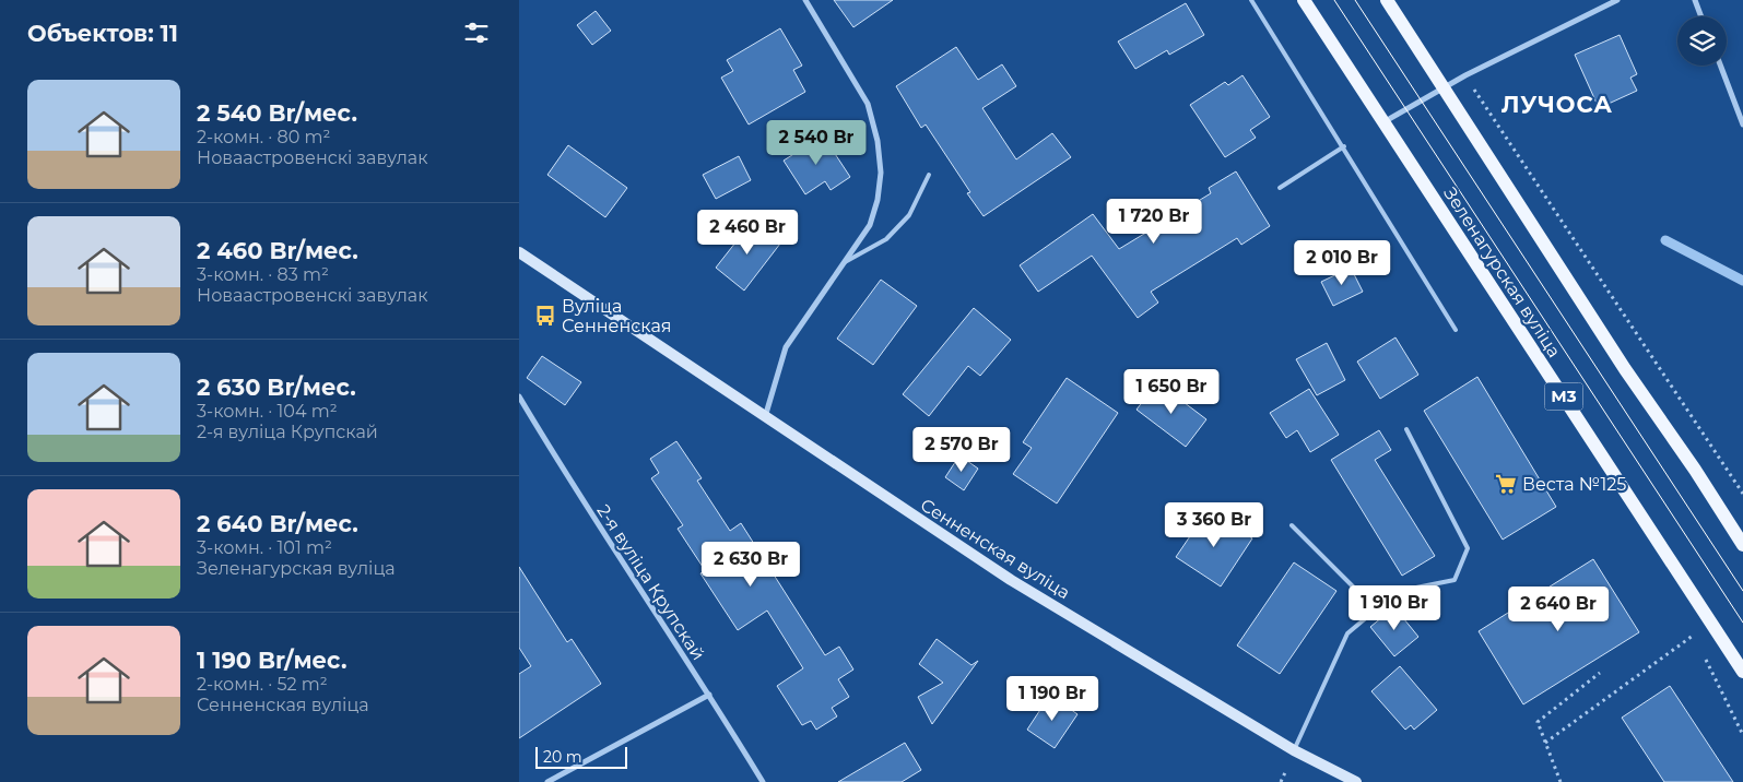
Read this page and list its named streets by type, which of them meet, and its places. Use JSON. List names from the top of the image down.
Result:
{
  "streets": {
    "main road": ["Зеленагурская вуліца", "М3"],
    "street": ["Сенненская вуліца", "2-я вуліца Крупскай"]
  },
  "districts": ["ЛУЧОСА"],
  "places": {
    "bus stop": ["Вуліца Сенненская"],
    "supermarket": ["Веста №125"]
  },
  "scale_bar": "20 m",
  "page": {
    "heading": "Объектов: 11",
    "list": [
      {
        "name": "2 540 Br/мес.",
        "note": "2-комн. · 80 m² · Новаастровенскі завулак"
      },
      {
        "name": "2 460 Br/мес.",
        "note": "3-комн. · 83 m² · Новаастровенскі завулак"
      },
      {
        "name": "2 630 Br/мес.",
        "note": "3-комн. · 104 m² · 2-я вуліца Крупскай"
      },
      {
        "name": "2 640 Br/мес.",
        "note": "3-комн. · 101 m² · Зеленагурская вуліца"
      },
      {
        "name": "1 190 Br/мес.",
        "note": "2-комн. · 52 m² · Сенненская вуліца"
      }
    ],
    "price": [
      "2 540 Br",
      "1 720 Br",
      "2 460 Br",
      "2 010 Br",
      "1 650 Br",
      "2 570 Br",
      "3 360 Br",
      "2 630 Br",
      "1 910 Br",
      "2 640 Br",
      "1 190 Br"
    ],
    "scale": "20 m"
  }
}
